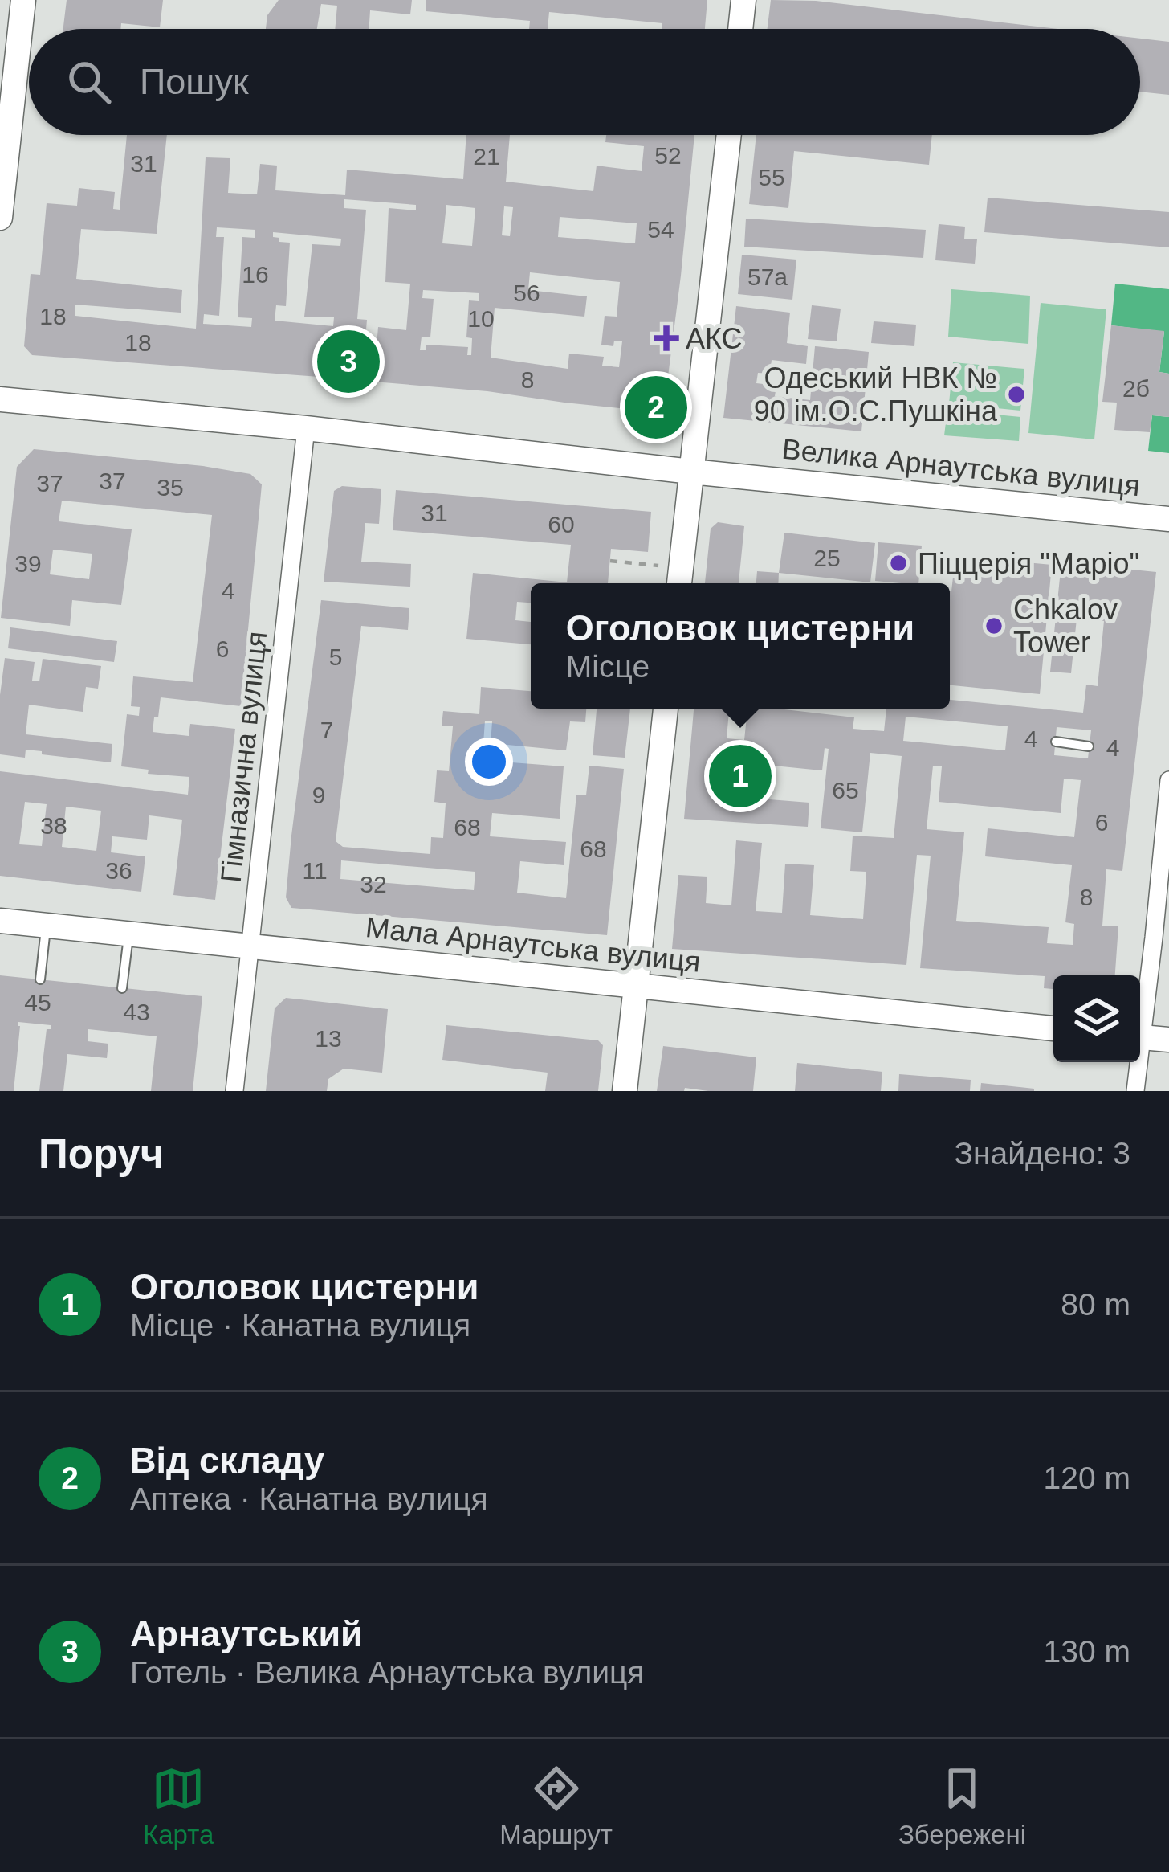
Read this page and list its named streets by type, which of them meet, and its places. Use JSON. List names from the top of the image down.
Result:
{
  "streets": {
    "main road": ["Велика Арнаутська вулиця", "Мала Арнаутська вулиця"],
    "street": ["Гімназична вулиця"]
  },
  "crossings": [
    ["Велика Арнаутська вулиця", "Гімназична вулиця"],
    ["Гімназична вулиця", "Мала Арнаутська вулиця"]
  ],
  "places": {
    "health": ["АКС"],
    "other": ["Одеський НВК № 90 ім.О.С.Пушкіна", "Піццерія \"Маріо\"", "Chkalov Tower"]
  },
  "house_numbers": [
    "52",
    "21",
    "31",
    "55",
    "54",
    "16",
    "57а",
    "56",
    "18",
    "10",
    "18",
    "8",
    "2б",
    "37",
    "37",
    "35",
    "31",
    "60",
    "25",
    "39",
    "4",
    "6",
    "5",
    "7",
    "4",
    "4",
    "65",
    "9",
    "6",
    "38",
    "68",
    "68",
    "36",
    "11",
    "32",
    "8",
    "45",
    "43",
    "13"
  ],
  "page": {
    "search": "Пошук",
    "pins": ["3", "2", "1"],
    "popup": ["Оголовок цистерни", "Місце"],
    "heading": ["Поруч", "Знайдено: 3"],
    "list": [
      {
        "mark": "1",
        "name": "Оголовок цистерни",
        "note": "Місце · Канатна вулиця",
        "value": "80 m"
      },
      {
        "mark": "2",
        "name": "Від складу",
        "note": "Аптека · Канатна вулиця",
        "value": "120 m"
      },
      {
        "mark": "3",
        "name": "Арнаутський",
        "note": "Готель · Велика Арнаутська вулиця",
        "value": "130 m"
      }
    ],
    "nav": ["Карта", "Маршрут", "Збережені"]
  }
}
